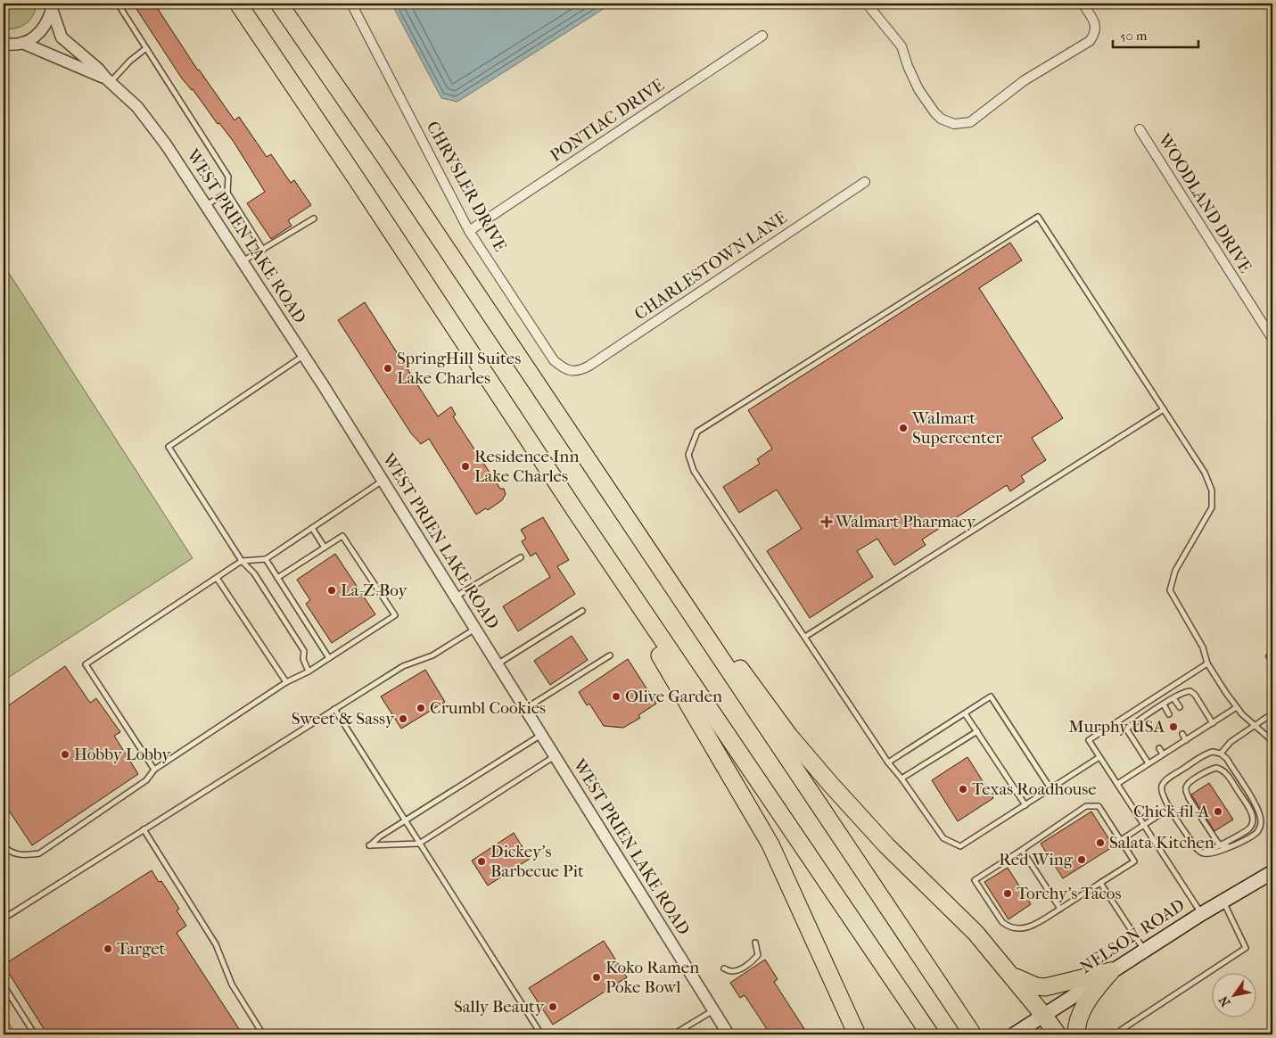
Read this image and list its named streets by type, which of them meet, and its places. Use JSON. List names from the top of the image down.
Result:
{
  "streets": {
    "main road": ["NELSON ROAD"],
    "street": [
      "PONTIAC DRIVE",
      "CHRYSLER DRIVE",
      "WOODLAND DRIVE",
      "WEST PRIEN LAKE ROAD",
      "CHARLESTOWN LANE"
    ]
  },
  "crossings": [
    ["PONTIAC DRIVE", "CHRYSLER DRIVE"],
    ["CHRYSLER DRIVE", "CHARLESTOWN LANE"]
  ],
  "places": {
    "other": [
      "SpringHill Suites Lake Charles",
      "Walmart Supercenter",
      "Residence Inn Lake Charles",
      "La-Z-Boy",
      "Olive Garden",
      "Crumbl Cookies",
      "Sweet & Sassy",
      "Murphy USA",
      "Hobby Lobby",
      "Texas Roadhouse",
      "Chick-fil-A",
      "Salata Kitchen",
      "Red Wing",
      "Dickey's Barbecue Pit",
      "Torchy's Tacos",
      "Target",
      "Koko Ramen Poke Bowl",
      "Sally Beauty"
    ],
    "health": ["Walmart Pharmacy"]
  },
  "scale_bar": "50 m",
  "north": "bottom left"
}
